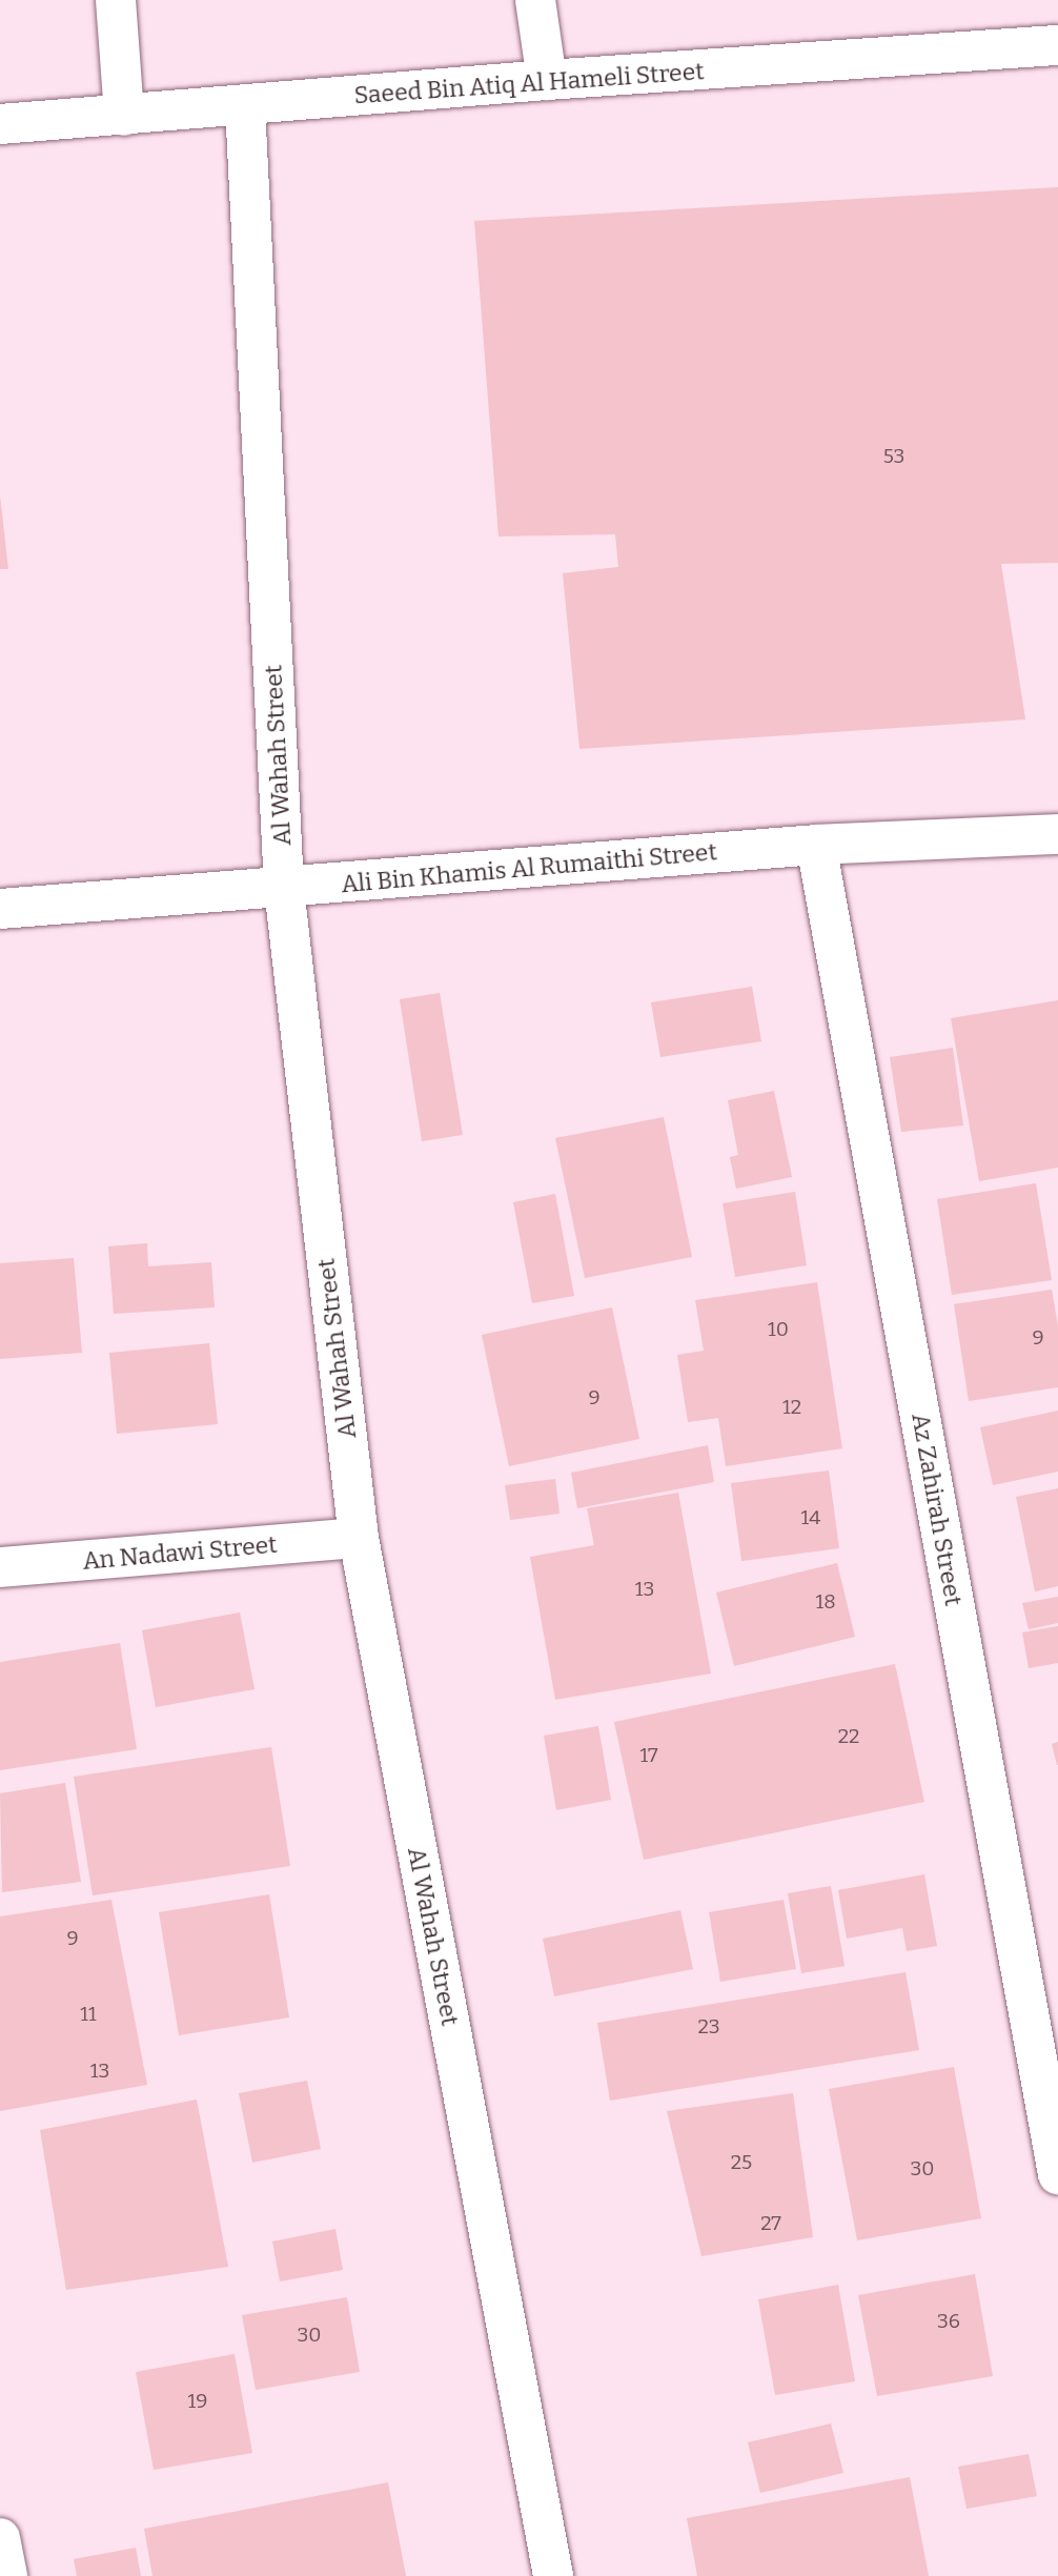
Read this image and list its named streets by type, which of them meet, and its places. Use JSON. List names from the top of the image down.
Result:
{
  "streets": {
    "street": [
      "Saeed Bin Atiq Al Hameli Street",
      "Al Wahah Street",
      "Ali Bin Khamis Al Rumaithi Street",
      "Az Zahirah Street",
      "An Nadawi Street"
    ]
  },
  "crossings": [
    ["Saeed Bin Atiq Al Hameli Street", "Al Wahah Street"],
    ["Al Wahah Street", "Ali Bin Khamis Al Rumaithi Street"],
    ["Al Wahah Street", "An Nadawi Street"],
    ["Ali Bin Khamis Al Rumaithi Street", "Az Zahirah Street"]
  ],
  "house_numbers": [
    "53",
    "10",
    "9",
    "9",
    "12",
    "14",
    "13",
    "18",
    "22",
    "17",
    "9",
    "11",
    "23",
    "13",
    "25",
    "30",
    "27",
    "36",
    "30",
    "19"
  ]
}
